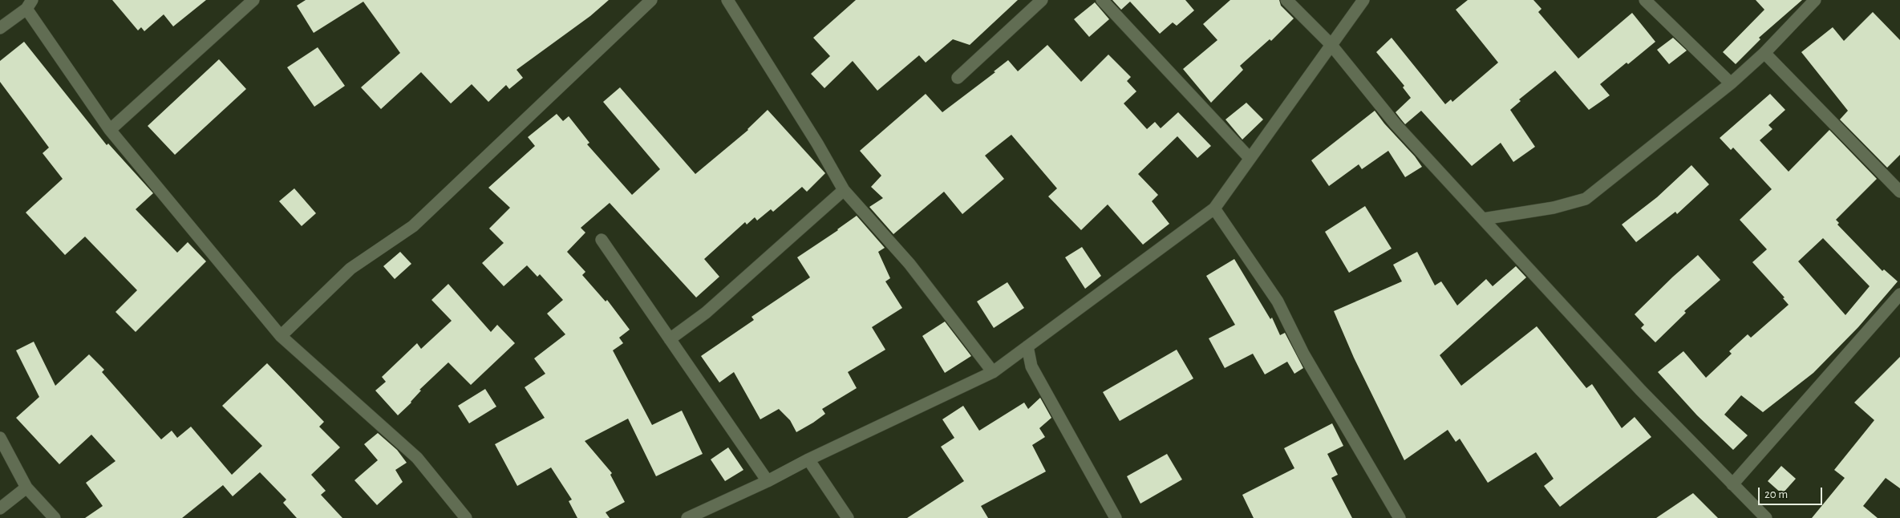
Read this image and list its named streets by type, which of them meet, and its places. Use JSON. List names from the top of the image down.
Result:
{
  "scale_bar": "20 m"
}
